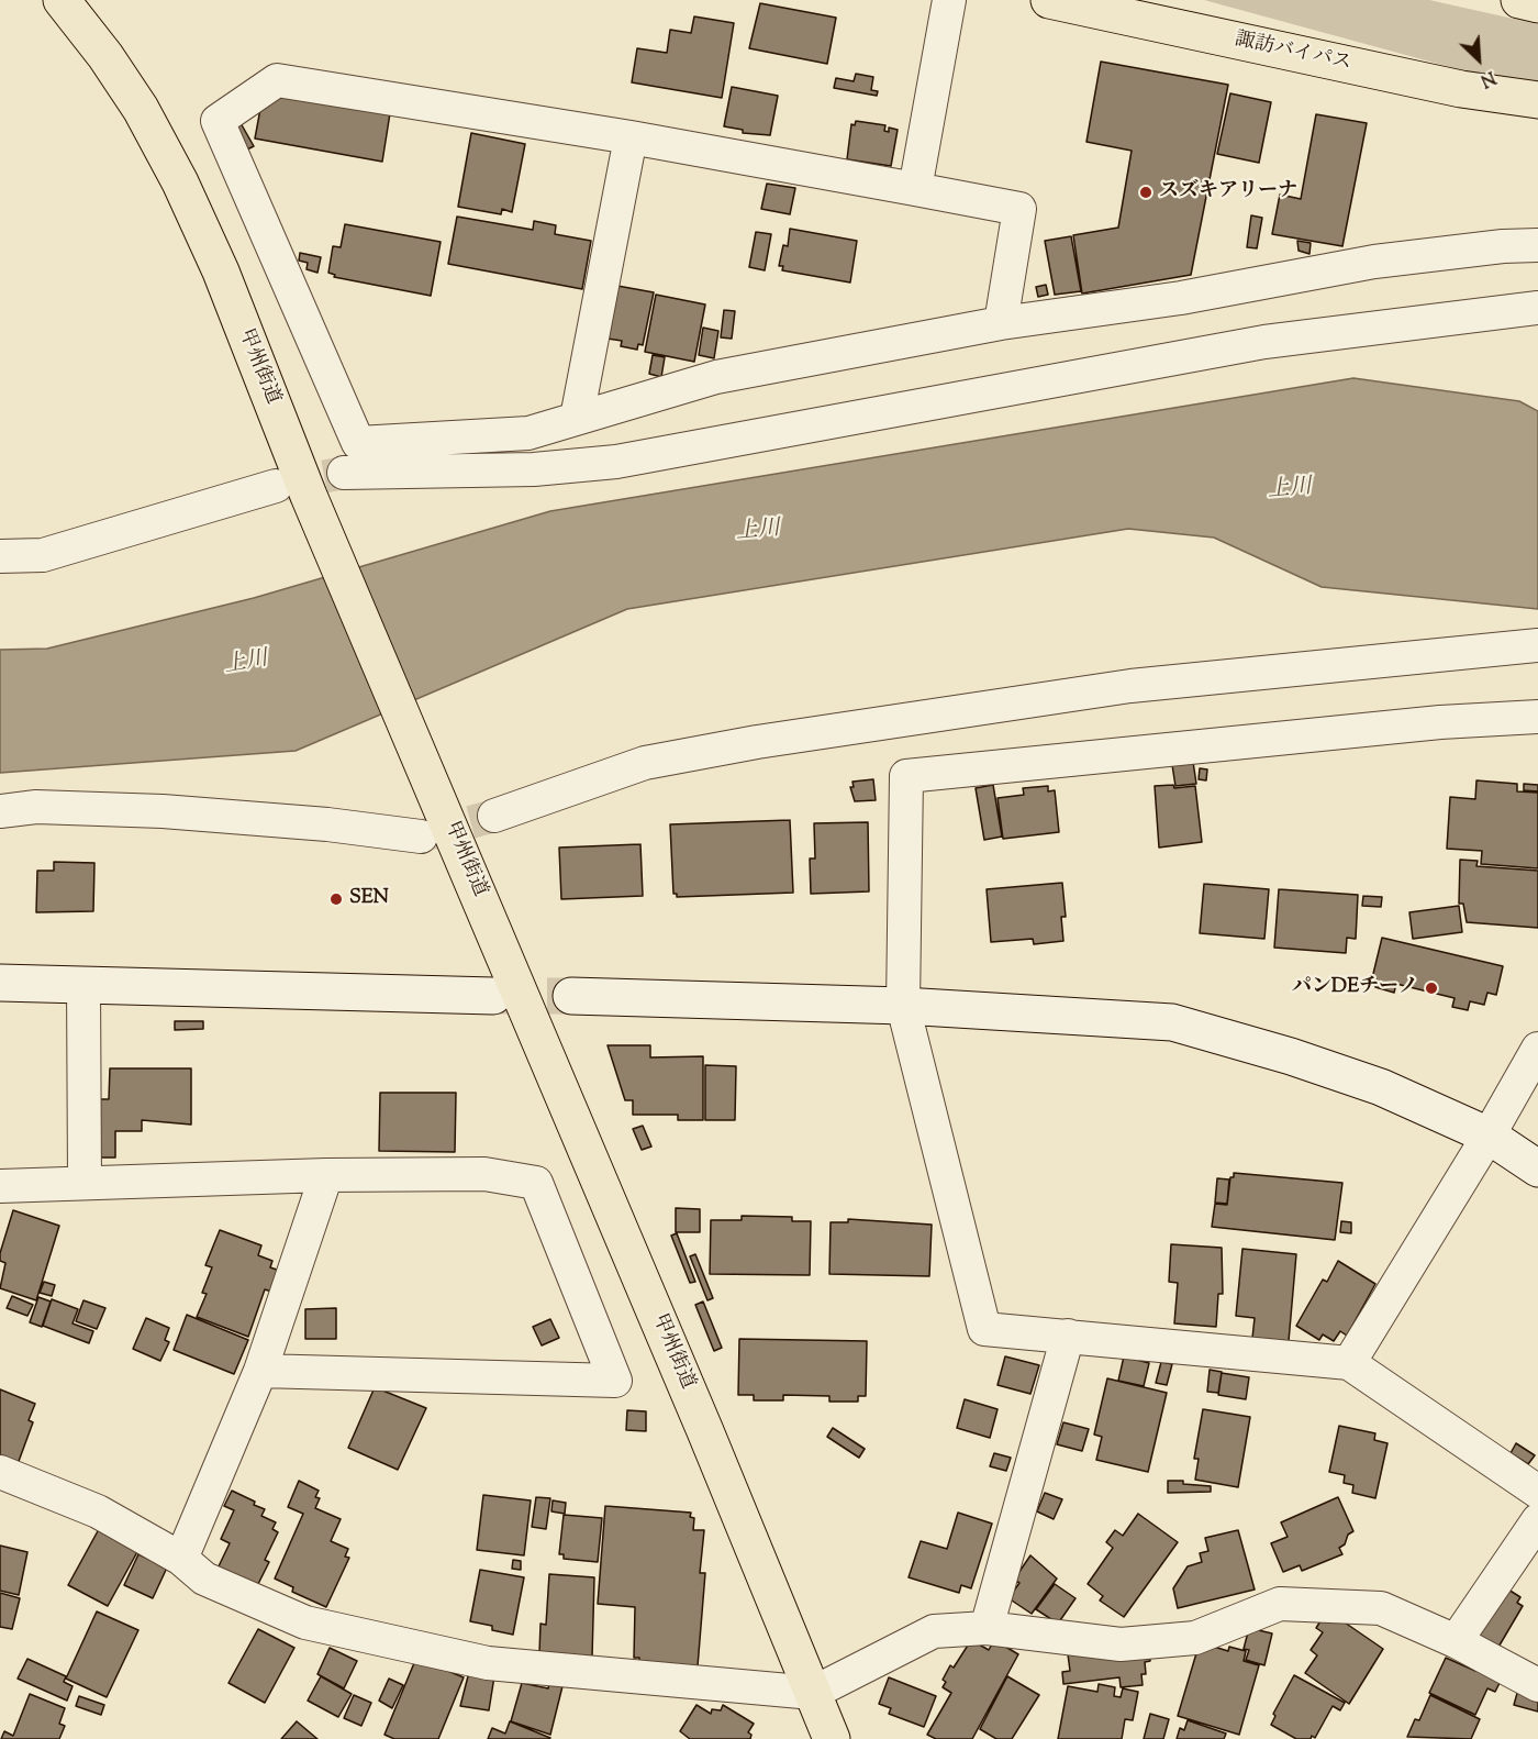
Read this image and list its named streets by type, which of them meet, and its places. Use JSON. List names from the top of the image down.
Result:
{
  "streets": {
    "highway": ["諏訪バイパス", "甲州街道"]
  },
  "water": ["上川"],
  "places": ["スズキアリーナ", "SEN", "パンDEチーノ"],
  "north": "bottom right"
}
